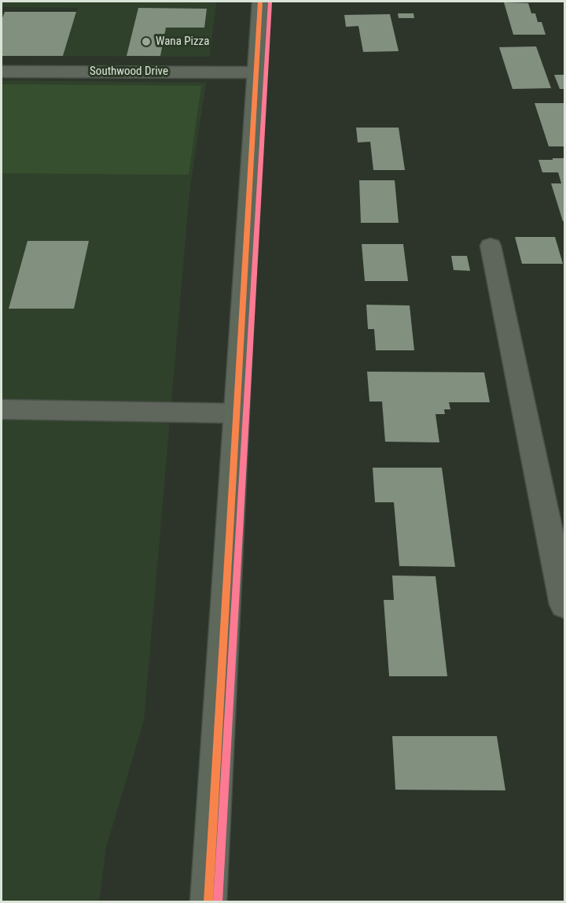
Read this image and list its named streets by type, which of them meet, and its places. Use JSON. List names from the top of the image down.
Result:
{
  "streets": {
    "street": ["Southwood Drive"]
  },
  "places": ["Wana Pizza"]
}
